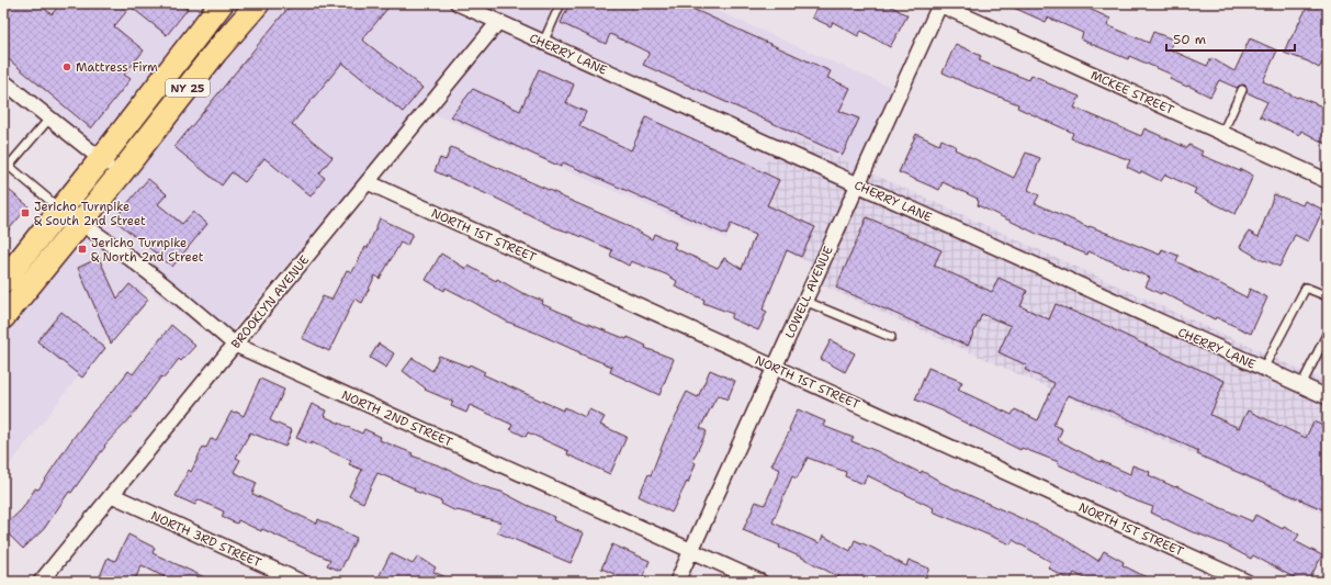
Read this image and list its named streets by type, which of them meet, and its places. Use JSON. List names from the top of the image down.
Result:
{
  "streets": {
    "main road": ["NY 25"],
    "street": [
      "CHERRY LANE",
      "MCKEE STREET",
      "NORTH 1ST STREET",
      "LOWELL AVENUE",
      "BROOKLYN AVENUE",
      "NORTH 2ND STREET",
      "NORTH 3RD STREET"
    ]
  },
  "crossings": [
    ["CHERRY LANE", "LOWELL AVENUE"],
    ["CHERRY LANE", "BROOKLYN AVENUE"],
    ["NY 25", "NORTH 2ND STREET"],
    ["MCKEE STREET", "LOWELL AVENUE"],
    ["NORTH 1ST STREET", "LOWELL AVENUE"],
    ["NORTH 1ST STREET", "BROOKLYN AVENUE"],
    ["LOWELL AVENUE", "NORTH 2ND STREET"],
    ["BROOKLYN AVENUE", "NORTH 2ND STREET"],
    ["BROOKLYN AVENUE", "NORTH 3RD STREET"]
  ],
  "places": {
    "other": ["Mattress Firm"],
    "transit": ["Jericho Turnpike & South 2nd Street", "Jericho Turnpike & North 2nd Street"]
  },
  "scale_bar": "50 m"
}
